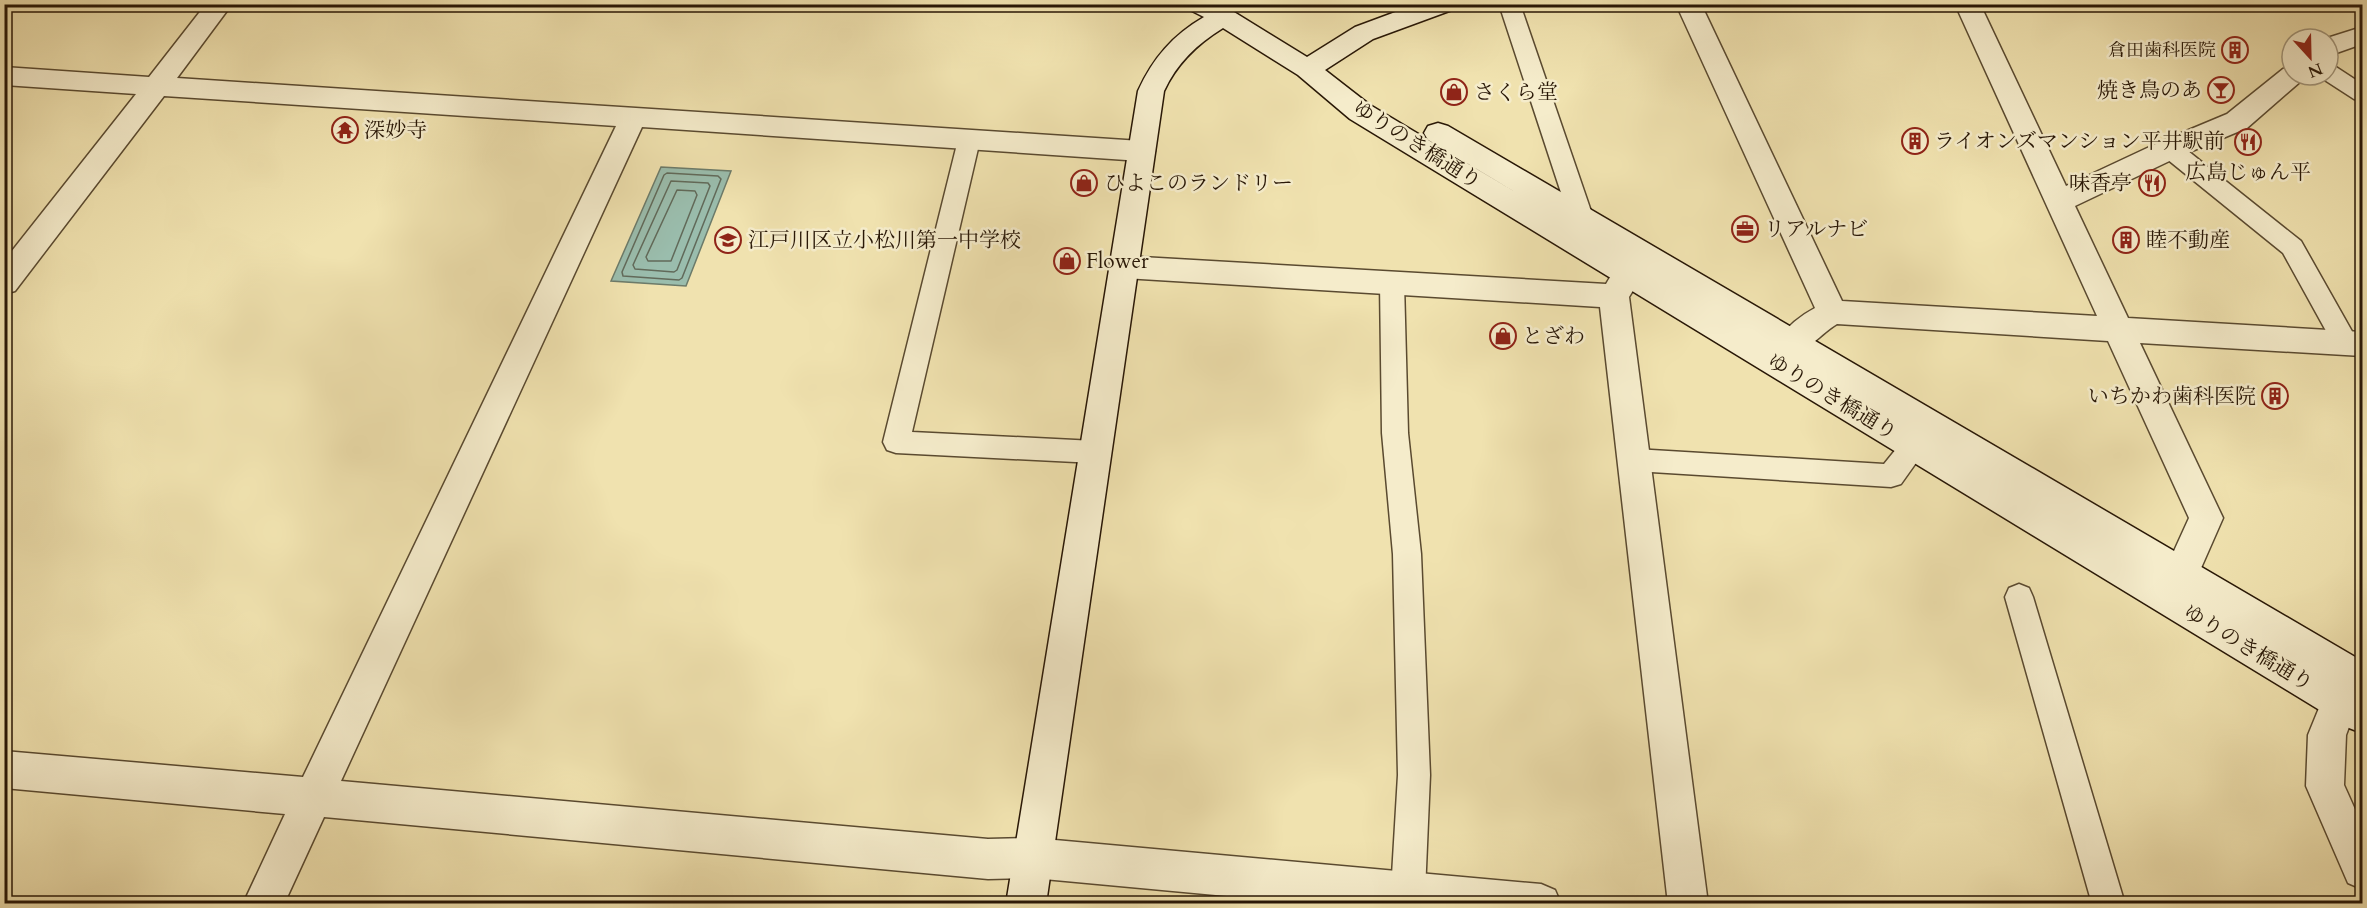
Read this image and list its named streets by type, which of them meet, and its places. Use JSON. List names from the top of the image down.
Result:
{
  "streets": {
    "street": ["ゆりのき橋通り"]
  },
  "places": {
    "building": [
      "倉田歯科医院",
      "ライオンズマンション平井駅前",
      "睦不動産",
      "いちかわ歯科医院"
    ],
    "bar": ["焼き鳥のあ"],
    "shop": [
      "さくら堂",
      "ひよこのランドリー",
      "Flower",
      "とざわ"
    ],
    "temple": ["深妙寺"],
    "restaurant": ["広島じゅん平", "味香亭"],
    "office": ["リアルナビ"],
    "school or university": ["江戸川区立小松川第一中学校"]
  },
  "north": "bottom"
}
